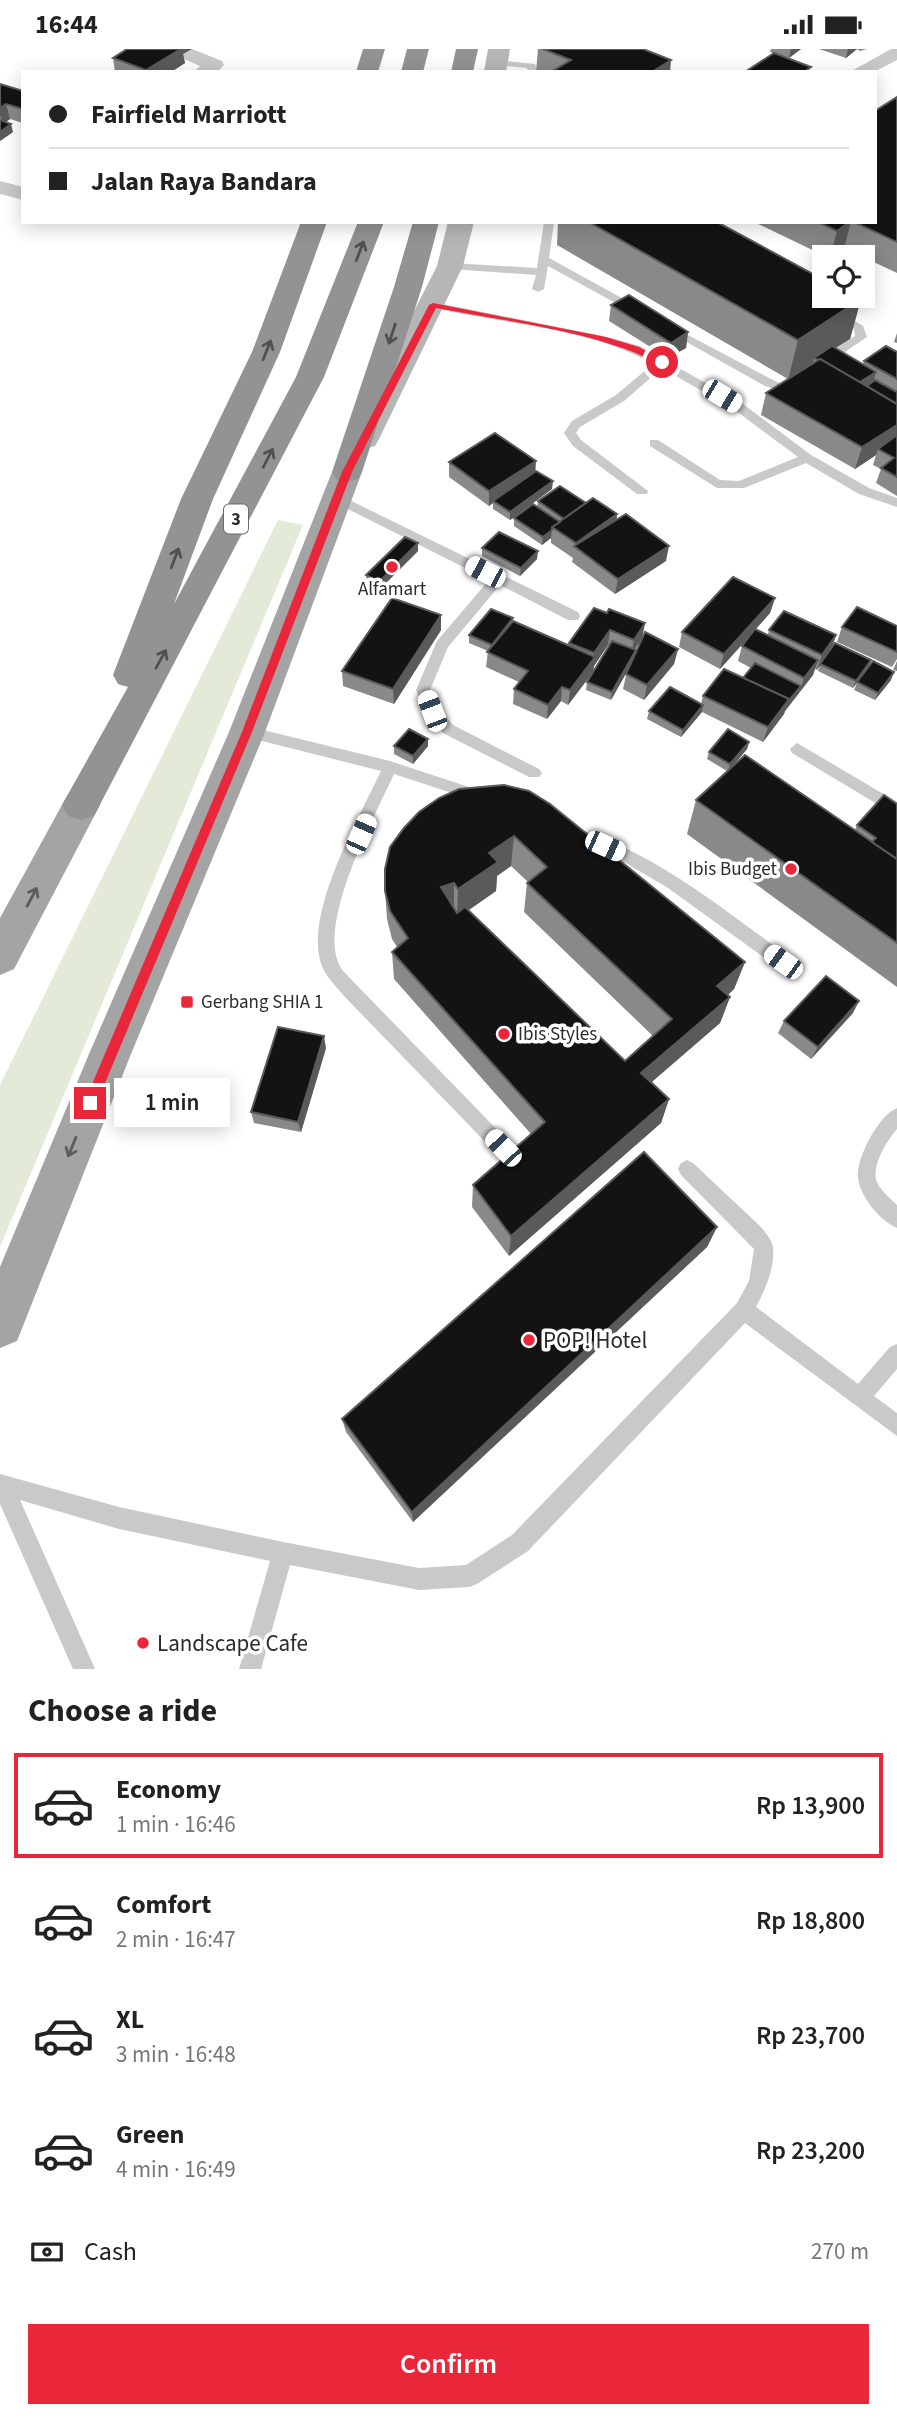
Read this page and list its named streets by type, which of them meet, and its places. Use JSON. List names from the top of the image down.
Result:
{
  "streets": {
    "highway": ["3"]
  },
  "places": {
    "other": [
      "Alfamart",
      "Ibis Budget",
      "Ibis Styles",
      "POP! Hotel",
      "Landscape Cafe"
    ],
    "transit": ["Gerbang SHIA 1"]
  },
  "page": {
    "status": "16:44",
    "banner": ["Fairfield Marriott", "Jalan Raya Bandara"],
    "bubble": "1 min",
    "heading": "Choose a ride",
    "list": [
      {
        "name": "Economy",
        "note": "1 min · 16:46",
        "value": "Rp 13,900"
      },
      {
        "name": "Comfort",
        "note": "2 min · 16:47",
        "value": "Rp 18,800"
      },
      {
        "name": "XL",
        "note": "3 min · 16:48",
        "value": "Rp 23,700"
      },
      {
        "name": "Green",
        "note": "4 min · 16:49",
        "value": "Rp 23,200"
      }
    ],
    "pay": ["Cash", "270 m"],
    "buttons": "Confirm"
  }
}
